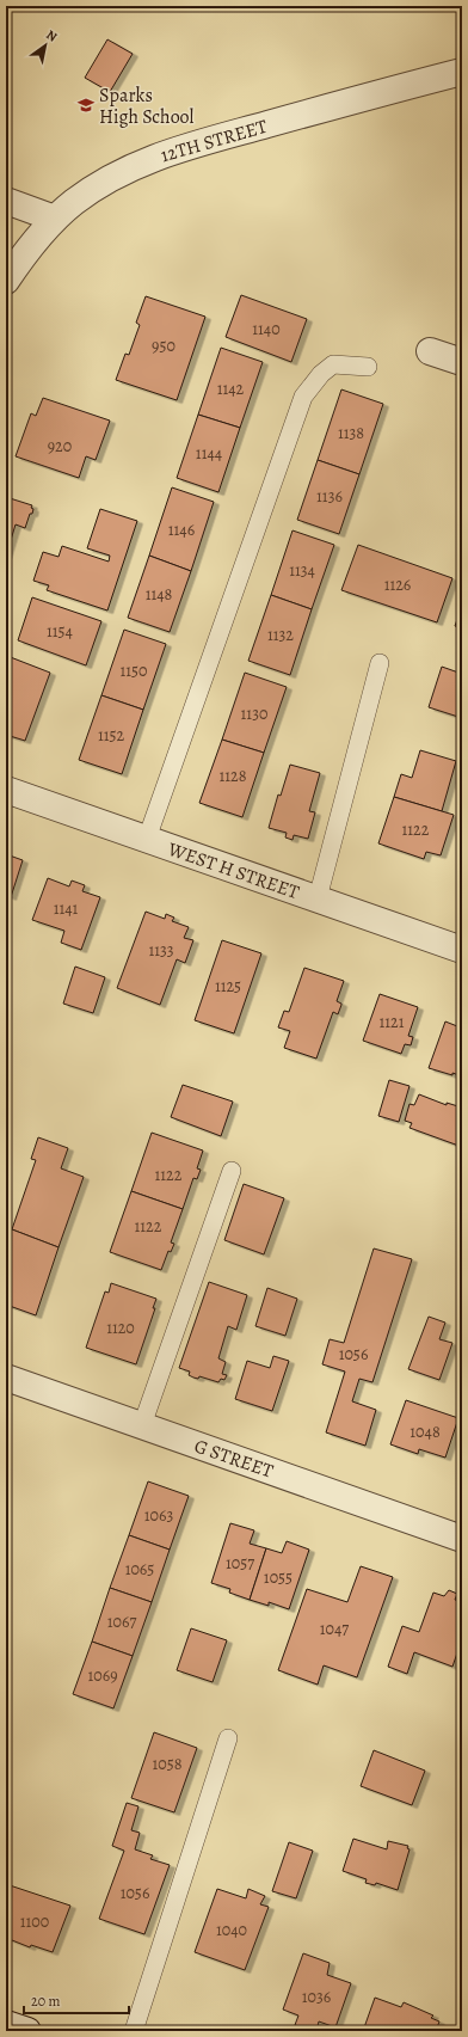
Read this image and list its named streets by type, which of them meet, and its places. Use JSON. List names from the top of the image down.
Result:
{
  "streets": {
    "street": ["12TH STREET", "WEST H STREET", "G STREET"]
  },
  "places": {
    "school or university": ["Sparks High School"]
  },
  "house_numbers": [
    "1140",
    "950",
    "1142",
    "1138",
    "920",
    "1144",
    "1136",
    "1146",
    "1134",
    "1126",
    "1148",
    "1154",
    "1132",
    "1150",
    "1130",
    "1152",
    "1128",
    "1122",
    "1141",
    "1133",
    "1125",
    "1121",
    "1122",
    "1122",
    "1120",
    "1056",
    "1048",
    "1063",
    "1057",
    "1065",
    "1055",
    "1067",
    "1047",
    "1069",
    "1058",
    "1056",
    "1100",
    "1040",
    "1036"
  ],
  "scale_bar": "20 m",
  "north": "top right"
}
